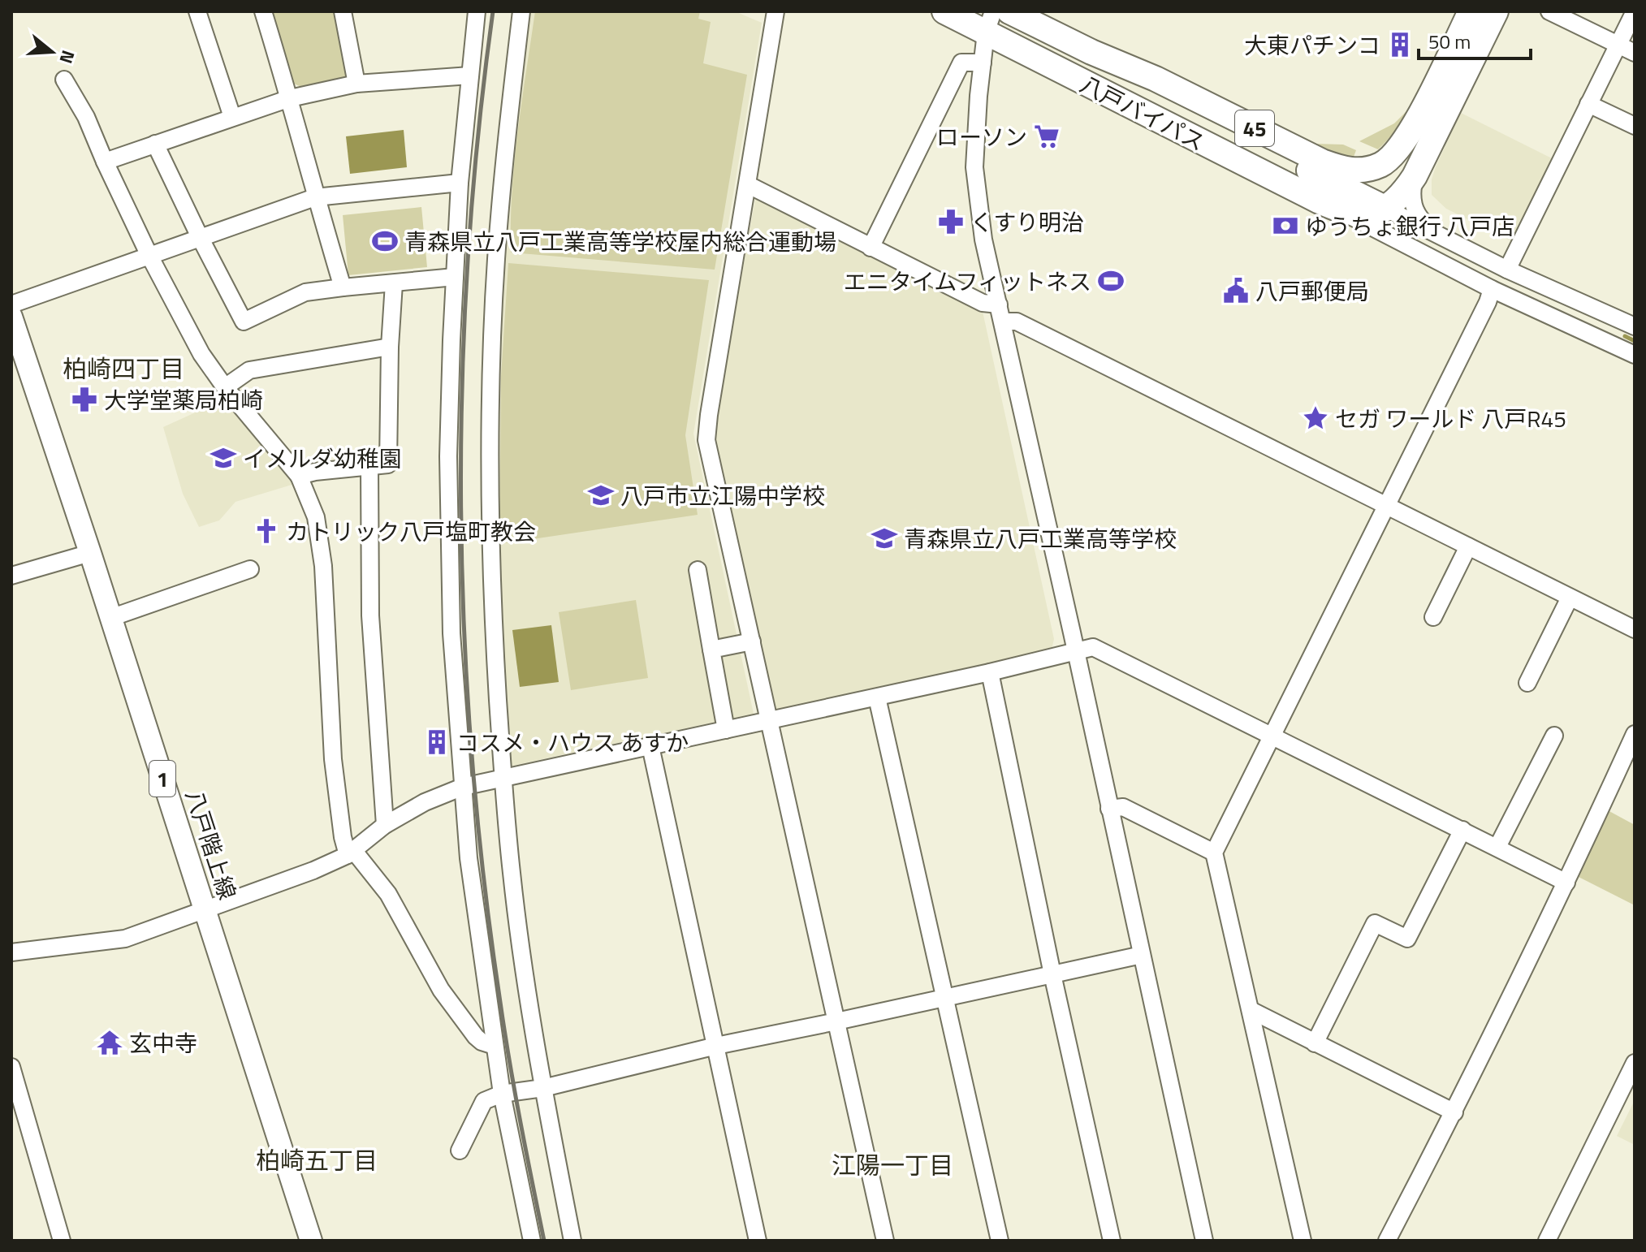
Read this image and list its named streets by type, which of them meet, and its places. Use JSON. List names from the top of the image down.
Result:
{
  "streets": {
    "highway": ["八戸バイパス", "45"],
    "main road": ["1", "八戸階上線"]
  },
  "crossings": [
    ["八戸バイパス", "45"]
  ],
  "districts": ["柏崎四丁目", "柏崎五丁目", "江陽一丁目"],
  "places": {
    "building": ["大東パチンコ", "コスメ・ハウス あすか"],
    "supermarket": ["ローソン"],
    "pharmacy": ["くすり明治", "大学堂薬局柏崎"],
    "bank": ["ゆうちょ銀行 八戸店"],
    "sports": ["青森県立八戸工業高等学校屋内総合運動場", "エニタイムフィットネス"],
    "public building": ["八戸郵便局"],
    "place": ["セガ ワールド 八戸R45"],
    "school or university": ["イメルダ幼稚園", "八戸市立江陽中学校", "青森県立八戸工業高等学校"],
    "church": ["カトリック八戸塩町教会"],
    "temple": ["玄中寺"]
  },
  "scale_bar": "50 m",
  "north": "right"
}
